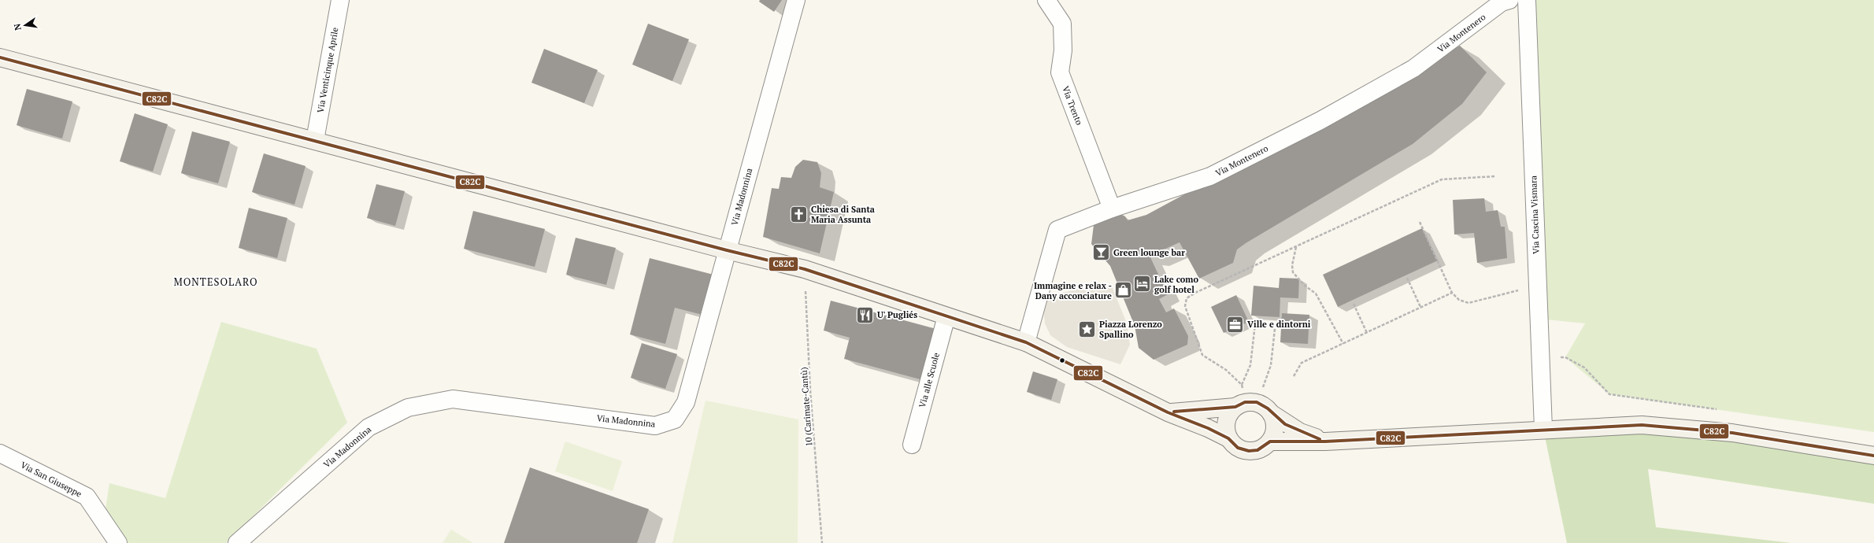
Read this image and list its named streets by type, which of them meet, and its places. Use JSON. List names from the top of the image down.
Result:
{
  "streets": {
    "street": [
      "Via Montenero",
      "Via Venticinque Aprile",
      "Via Trento",
      "Via Madonnina",
      "Via Cascina Vismara",
      "Via alle Scuole",
      "Via San Giuseppe"
    ],
    "path": ["10 (Carimate-Cantù)"]
  },
  "crossings": [
    ["Via Montenero", "Via Trento"]
  ],
  "districts": ["MONTESOLARO"],
  "places": {
    "church": ["Chiesa di Santa Maria Assunta"],
    "bar": ["Green lounge bar"],
    "hotel": ["Lake como golf hotel"],
    "shop": ["Immagine e relax - Dany acconciature"],
    "restaurant": ["U' Pugliés"],
    "office": ["Ville e dintorni"],
    "place": ["Piazza Lorenzo Spallino"]
  },
  "lines": ["transit line C82C"],
  "north": "left"
}
